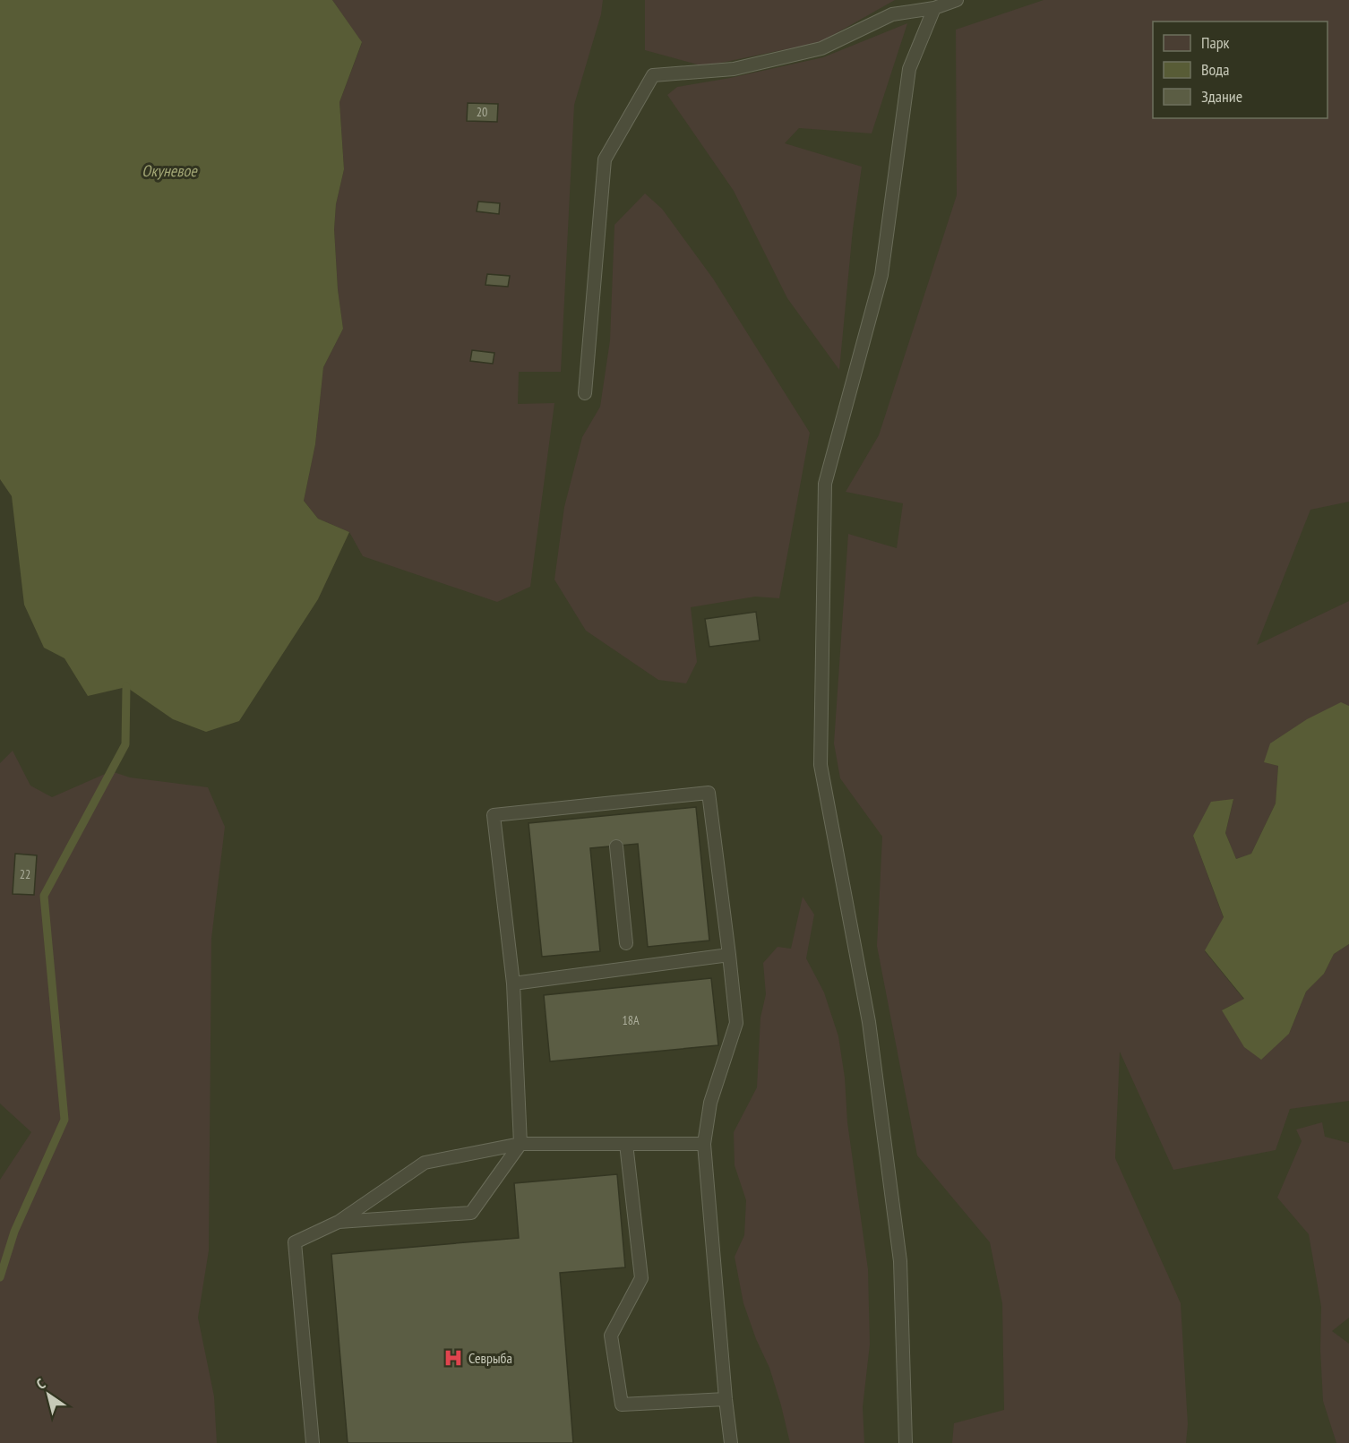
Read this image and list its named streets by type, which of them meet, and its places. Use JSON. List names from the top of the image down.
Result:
{
  "water": ["Окуневое"],
  "places": {
    "hospital": ["Севрыба"]
  },
  "house_numbers": ["20", "22", "18А"],
  "legend": ["Парк", "Вода", "Здание"],
  "north": "top left"
}
